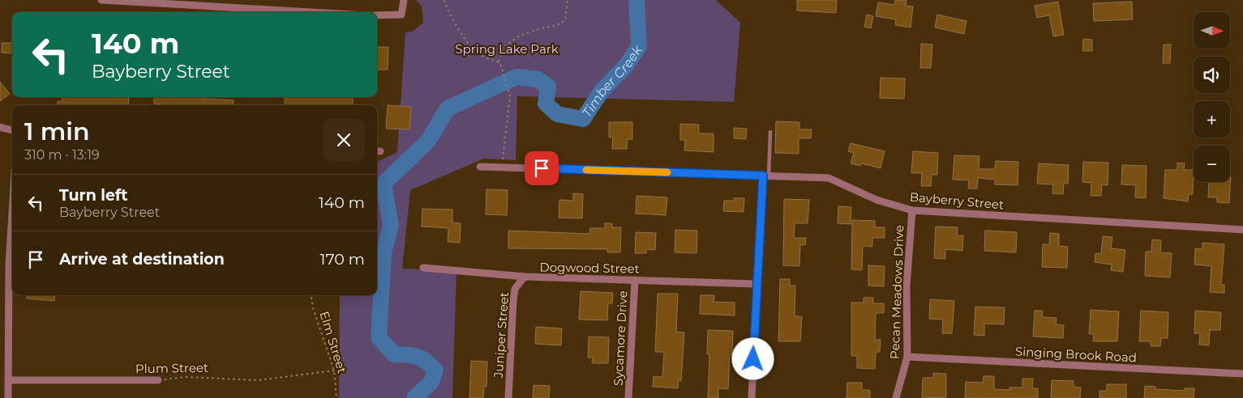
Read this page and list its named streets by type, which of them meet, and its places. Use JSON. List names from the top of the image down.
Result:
{
  "streets": {
    "street": [
      "Bayberry Street",
      "Dogwood Street",
      "Pecan Meadows Drive",
      "Juniper Street",
      "Sycamore Drive",
      "Singing Brook Road",
      "Plum Street"
    ],
    "path": ["Elm Street"]
  },
  "crossings": [
    ["Bayberry Street", "Pecan Meadows Drive"],
    ["Dogwood Street", "Juniper Street"],
    ["Dogwood Street", "Sycamore Drive"],
    ["Pecan Meadows Drive", "Singing Brook Road"],
    ["Elm Street", "Plum Street"]
  ],
  "water": ["Timber Creek"],
  "parks": ["Spring Lake Park"],
  "north": "right",
  "page": {
    "map_buttons": ["+", "−"],
    "turn": ["140 m", "Bayberry Street"],
    "heading": ["1 min", "310 m · 13:19"],
    "list": [
      {
        "name": "Turn left",
        "note": "Bayberry Street",
        "value": "140 m"
      },
      {
        "name": "Arrive at destination",
        "value": "170 m"
      }
    ]
  }
}
